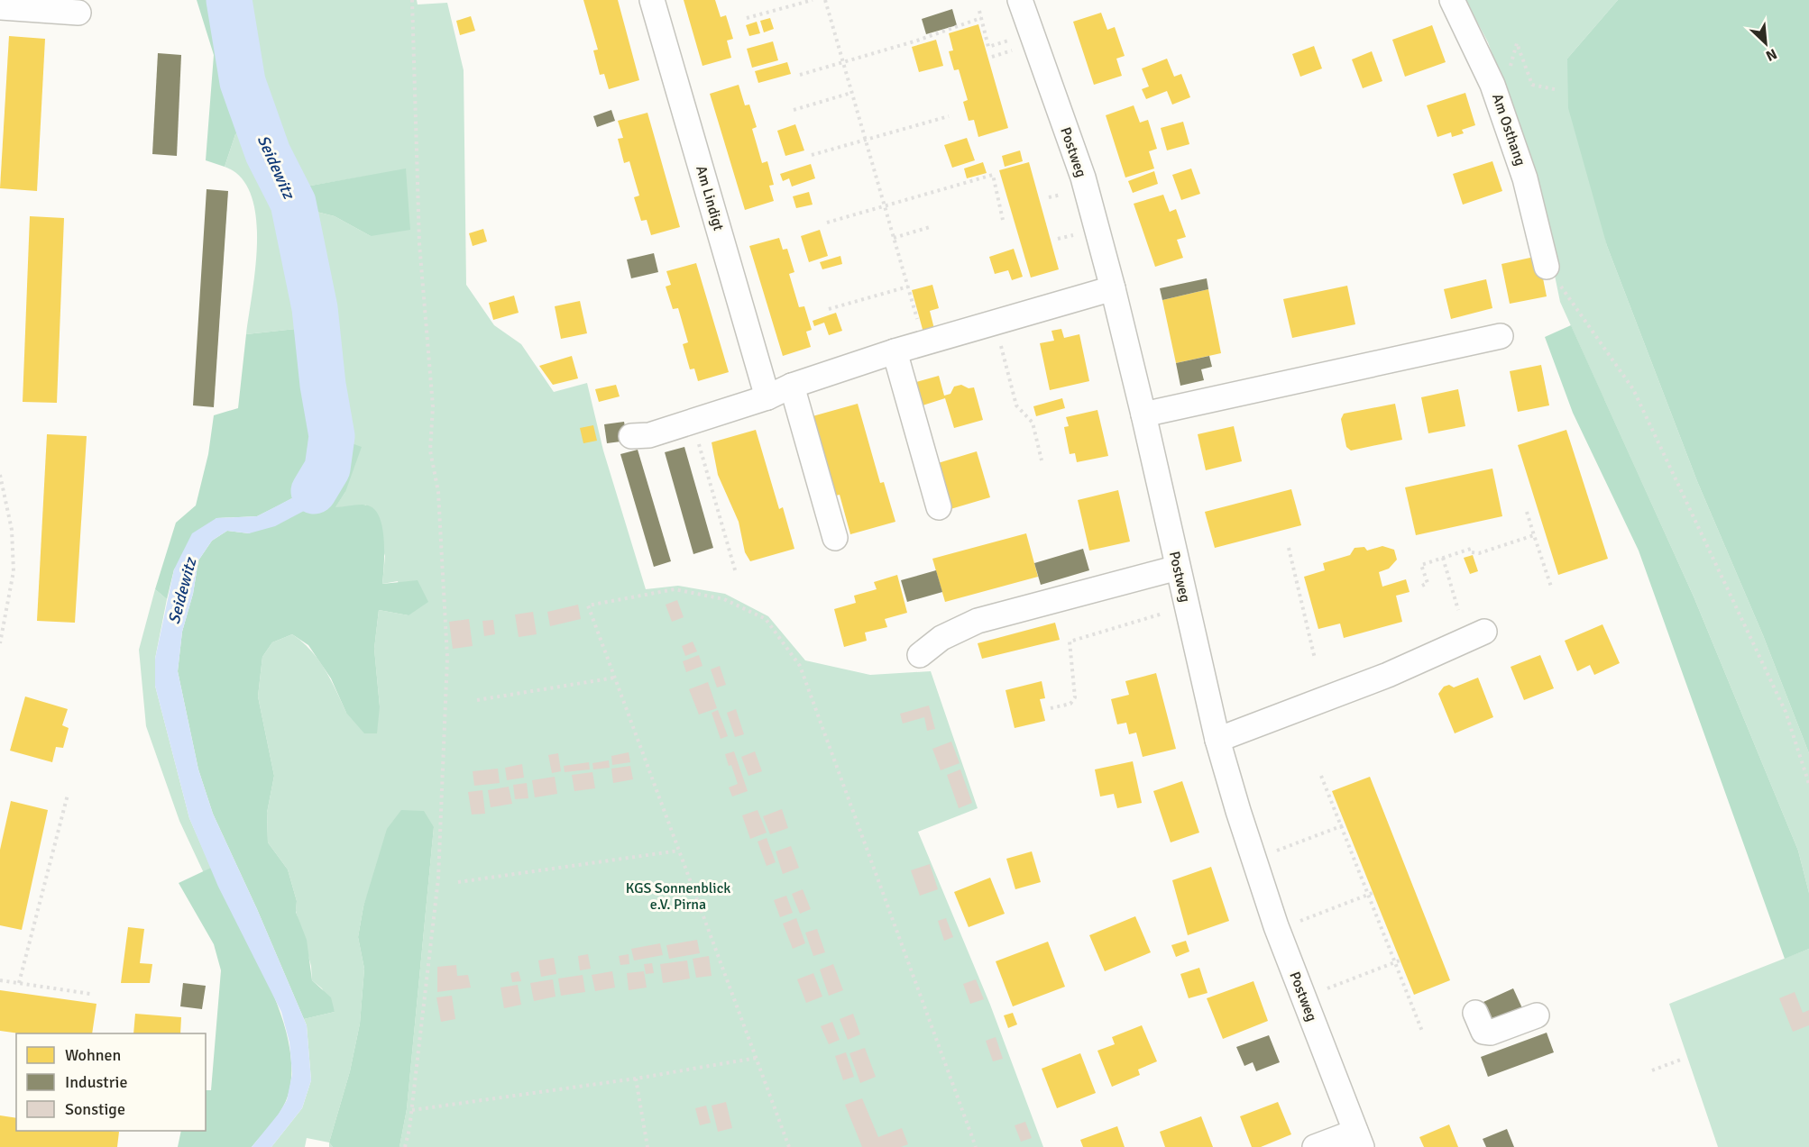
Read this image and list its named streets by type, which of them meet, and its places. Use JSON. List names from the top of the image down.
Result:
{
  "streets": {
    "street": ["Am Osthang", "Postweg", "Am Lindigt"]
  },
  "water": ["Seidewitz"],
  "parks": ["KGS Sonnenblick e.V. Pirna"],
  "legend": ["Wohnen", "Industrie", "Sonstige"],
  "north": "bottom right"
}
